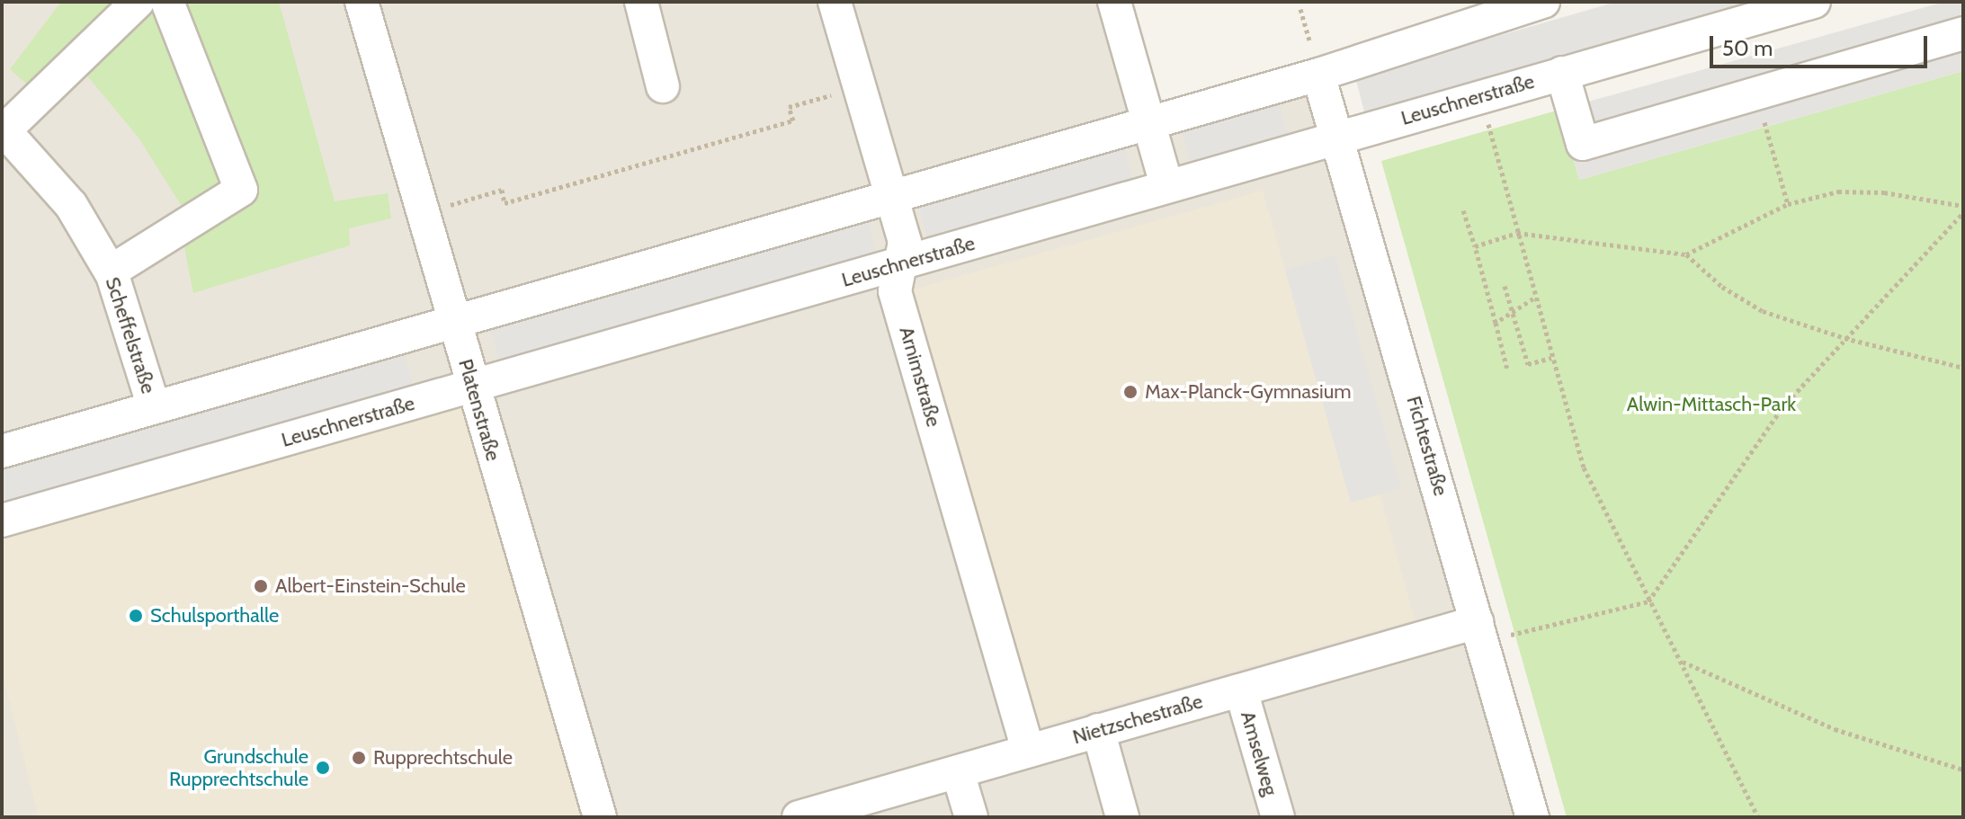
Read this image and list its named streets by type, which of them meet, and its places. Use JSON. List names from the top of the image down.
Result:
{
  "streets": {
    "street": [
      "Leuschnerstraße",
      "Scheffelstraße",
      "Arnimstraße",
      "Platenstraße",
      "Fichtestraße",
      "Nietzschestraße",
      "Amselweg"
    ]
  },
  "crossings": [
    ["Leuschnerstraße", "Arnimstraße"],
    ["Leuschnerstraße", "Platenstraße"],
    ["Leuschnerstraße", "Fichtestraße"],
    ["Arnimstraße", "Nietzschestraße"],
    ["Fichtestraße", "Nietzschestraße"],
    ["Nietzschestraße", "Amselweg"]
  ],
  "parks": ["Alwin-Mittasch-Park"],
  "places": [
    "Max-Planck-Gymnasium",
    "Albert-Einstein-Schule",
    "Schulsporthalle",
    "Rupprechtschule",
    "Grundschule Rupprechtschule"
  ],
  "scale_bar": "50 m"
}
